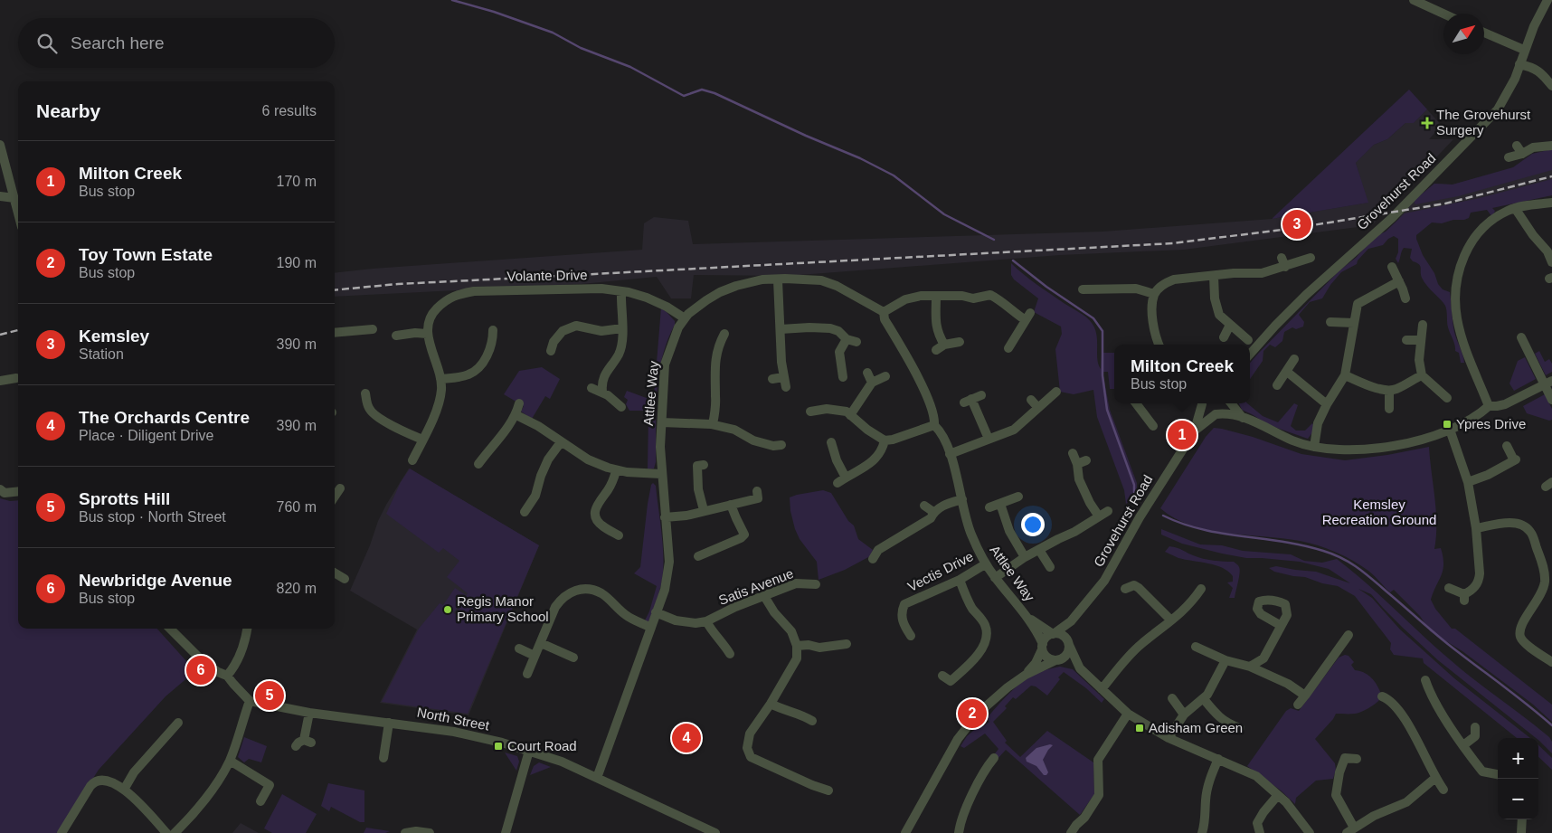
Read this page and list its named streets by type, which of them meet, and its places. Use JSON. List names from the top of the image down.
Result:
{
  "streets": {
    "street": [
      "Grovehurst Road",
      "Volante Drive",
      "Attlee Way",
      "Vectis Drive",
      "Satis Avenue",
      "North Street"
    ]
  },
  "crossings": [
    ["Grovehurst Road", "Attlee Way"],
    ["Volante Drive", "Attlee Way"],
    ["Attlee Way", "Vectis Drive"],
    ["Attlee Way", "Satis Avenue"],
    ["Attlee Way", "North Street"]
  ],
  "parks": ["Kemsley Recreation Ground"],
  "places": {
    "health": ["The Grovehurst Surgery"],
    "transit": ["Ypres Drive", "Adisham Green", "Court Road"],
    "other": ["Regis Manor Primary School"]
  },
  "north": "top right",
  "page": {
    "search": "Search here",
    "heading": ["Nearby", "6 results"],
    "list": [
      {
        "mark": "1",
        "name": "Milton Creek",
        "note": "Bus stop",
        "value": "170 m"
      },
      {
        "mark": "2",
        "name": "Toy Town Estate",
        "note": "Bus stop",
        "value": "190 m"
      },
      {
        "mark": "3",
        "name": "Kemsley",
        "note": "Station",
        "value": "390 m"
      },
      {
        "mark": "4",
        "name": "The Orchards Centre",
        "note": "Place · Diligent Drive",
        "value": "390 m"
      },
      {
        "mark": "5",
        "name": "Sprotts Hill",
        "note": "Bus stop · North Street",
        "value": "760 m"
      },
      {
        "mark": "6",
        "name": "Newbridge Avenue",
        "note": "Bus stop",
        "value": "820 m"
      }
    ],
    "pins": [
      "3",
      "1",
      "6",
      "5",
      "2",
      "4"
    ],
    "popup": ["Milton Creek", "Bus stop"],
    "map_buttons": ["+", "−"]
  }
}
